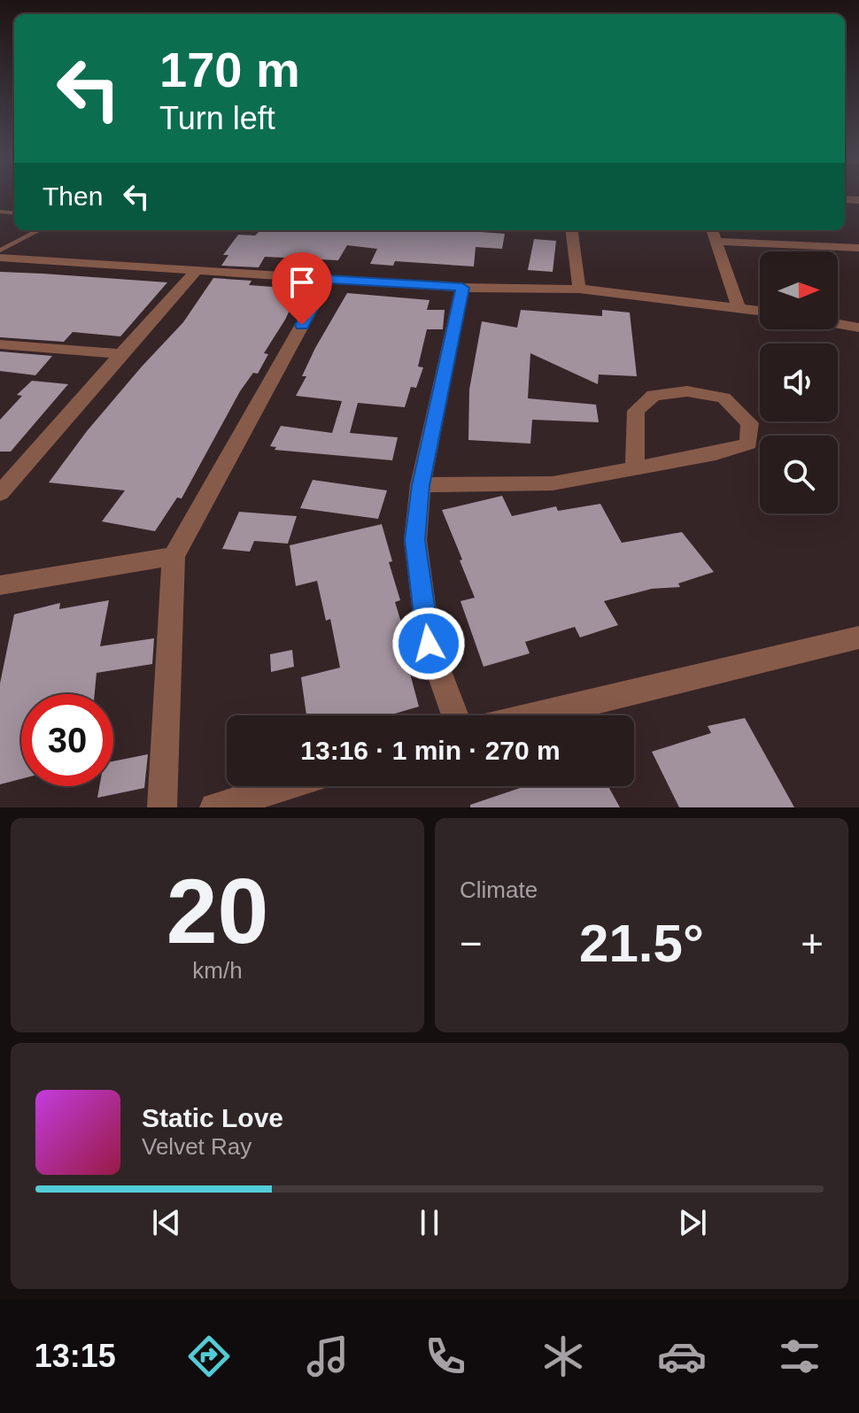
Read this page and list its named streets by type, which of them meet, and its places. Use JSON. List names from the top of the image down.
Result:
{
  "north": "right",
  "page": {
    "turn": ["170 m", "Turn left"],
    "then": "Then",
    "limit": "30",
    "trip": "13:16 · 1 min · 270 m",
    "tile": [
      ["20", "km/h"],
      "Climate"
    ],
    "heat": ["−", "21.5°", "+"],
    "song": ["Static Love", "Velvet Ray"],
    "tabs": "13:15"
  }
}
